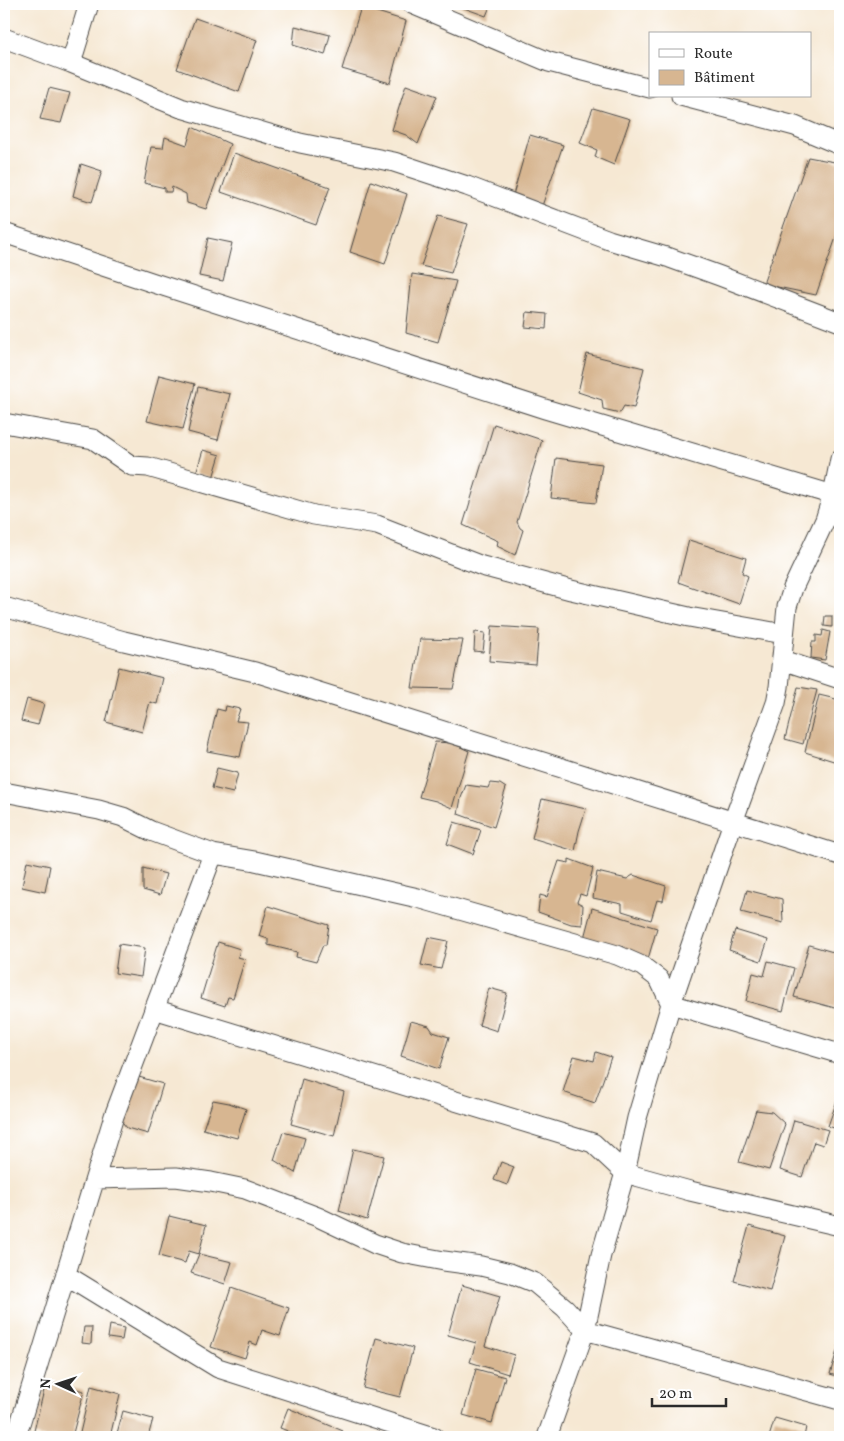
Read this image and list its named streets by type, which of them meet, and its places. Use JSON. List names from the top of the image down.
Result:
{
  "legend": ["Route", "Bâtiment"],
  "scale_bar": "20 m",
  "north": "left"
}
